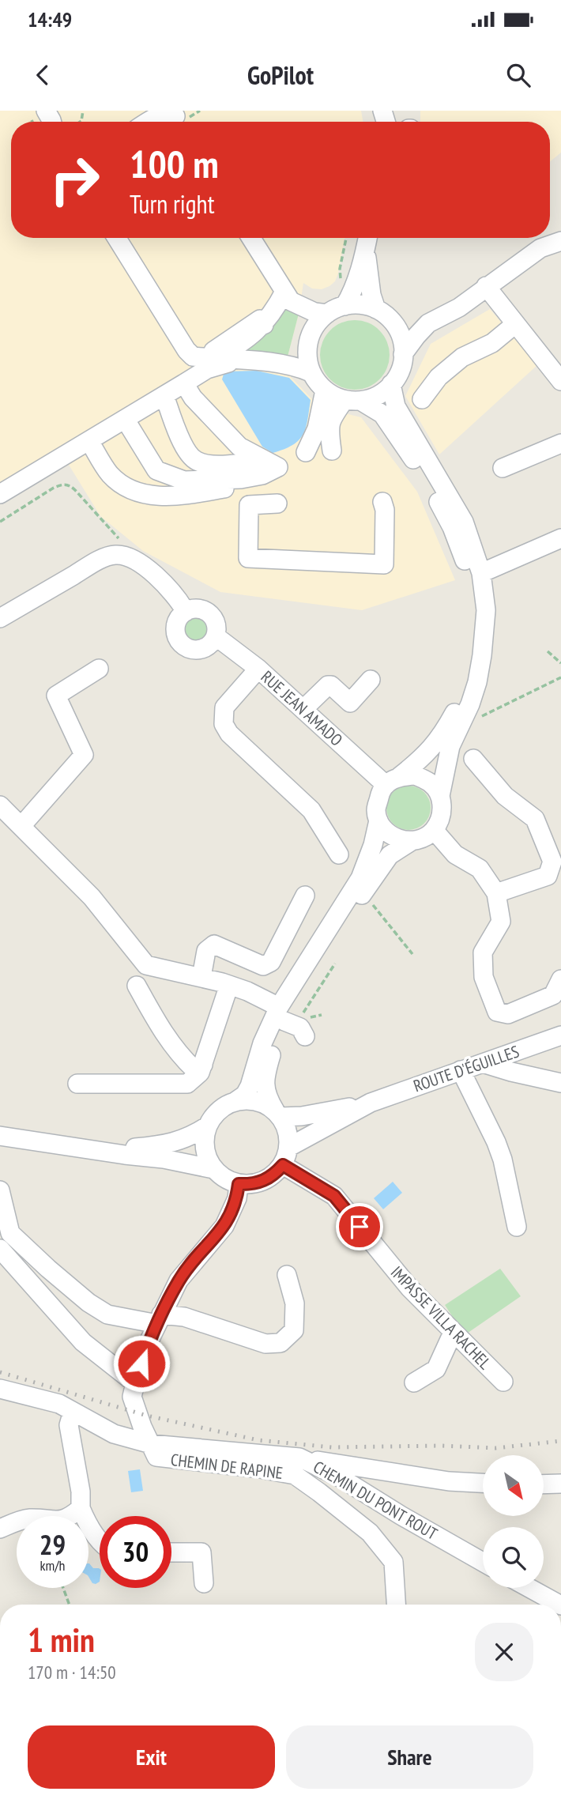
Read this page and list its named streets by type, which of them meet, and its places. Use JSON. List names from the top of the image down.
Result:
{
  "streets": {
    "street": [
      "RUE JEAN AMADO",
      "ROUTE D'ÉGUILLES",
      "IMPASSE VILLA RACHEL",
      "CHEMIN DE RAPINE",
      "CHEMIN DU PONT ROUT"
    ]
  },
  "crossings": [
    ["ROUTE D'ÉGUILLES", "IMPASSE VILLA RACHEL"],
    ["CHEMIN DE RAPINE", "CHEMIN DU PONT ROUT"]
  ],
  "north": "bottom right",
  "page": {
    "status": "14:49",
    "header": "GoPilot",
    "turn": ["100 m", "Turn right"],
    "speed": "29 km/h",
    "limit": "30",
    "heading": ["1 min", "170 m · 14:50"],
    "buttons": ["Exit", "Share"]
  }
}
